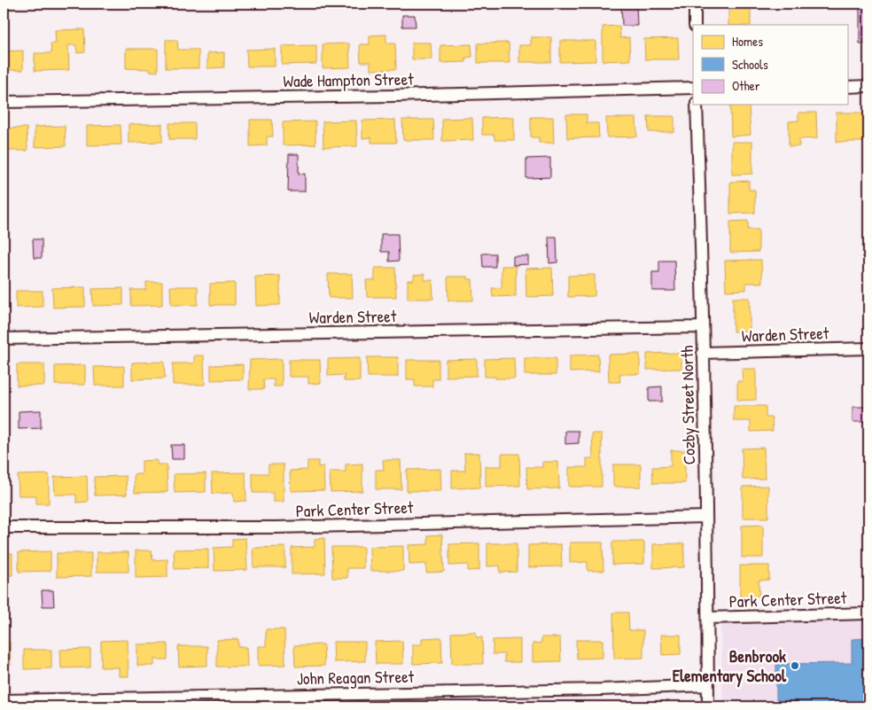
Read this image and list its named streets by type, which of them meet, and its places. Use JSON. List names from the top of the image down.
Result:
{
  "streets": {
    "street": [
      "Wade Hampton Street",
      "Warden Street",
      "Cozby Street North",
      "Park Center Street",
      "John Reagan Street"
    ]
  },
  "crossings": [
    ["Warden Street", "Cozby Street North"],
    ["Cozby Street North", "Park Center Street"],
    ["Cozby Street North", "John Reagan Street"]
  ],
  "places": ["Benbrook Elementary School"],
  "legend": ["Homes", "Schools", "Other"]
}
